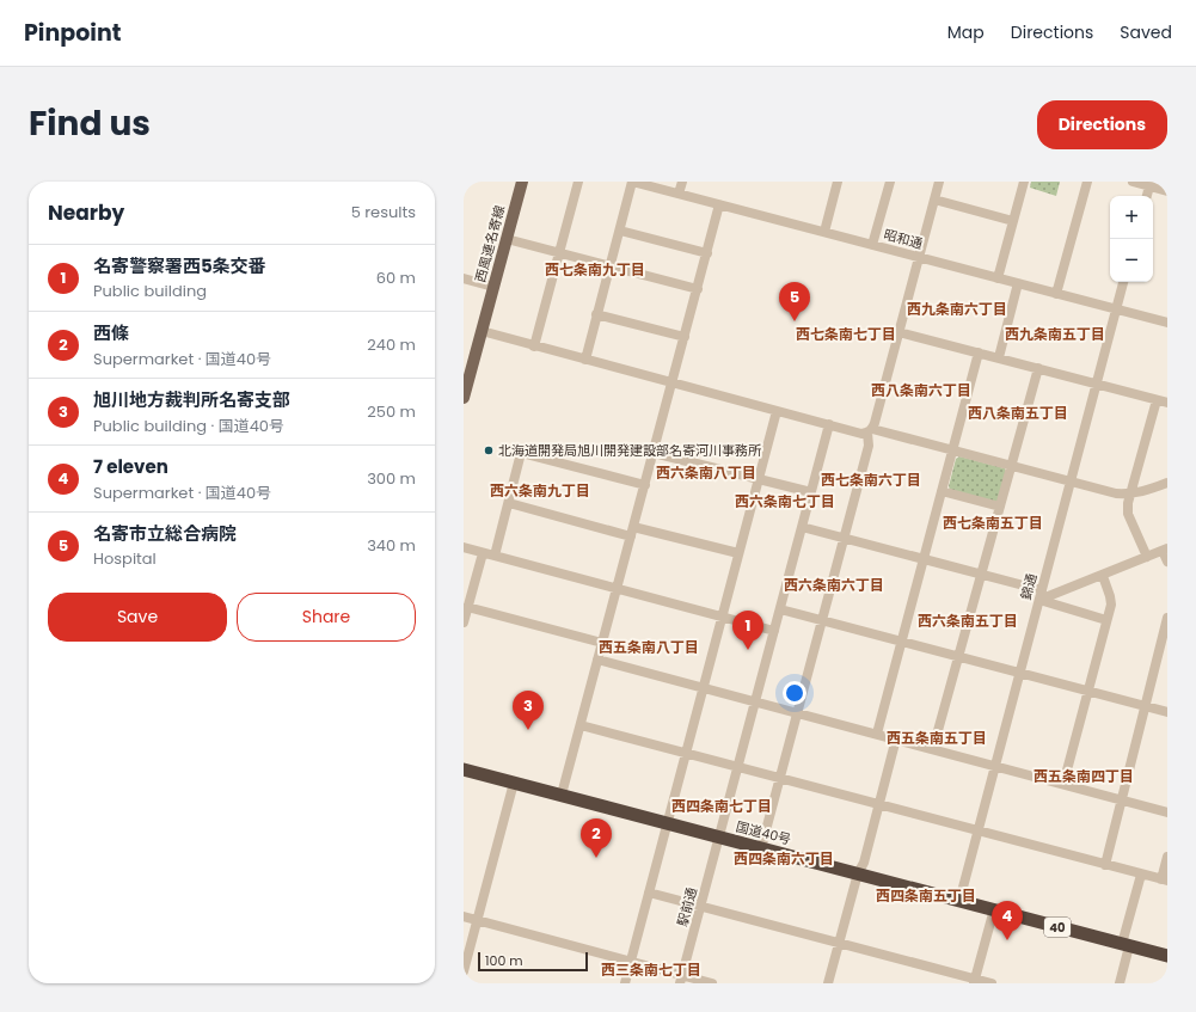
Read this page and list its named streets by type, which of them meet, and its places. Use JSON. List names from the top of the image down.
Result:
{
  "streets": {
    "highway": ["国道40号", "40"],
    "main road": ["西風連名寄線"],
    "street": ["昭和通", "錦通", "駅前通"]
  },
  "crossings": [
    ["昭和通", "錦通"],
    ["錦通", "国道40号"],
    ["国道40号", "駅前通"]
  ],
  "districts": [
    "西七条南九丁目",
    "西九条南六丁目",
    "西七条南七丁目",
    "西九条南五丁目",
    "西八条南六丁目",
    "西八条南五丁目",
    "西六条南八丁目",
    "西七条南六丁目",
    "西六条南九丁目",
    "西六条南七丁目",
    "西七条南五丁目",
    "西六条南六丁目",
    "西六条南五丁目",
    "西五条南八丁目",
    "西五条南五丁目",
    "西五条南四丁目",
    "西四条南七丁目",
    "西四条南六丁目",
    "西四条南五丁目",
    "西三条南七丁目"
  ],
  "places": ["北海道開発局旭川開発建設部名寄河川事務所"],
  "scale_bar": "100 m",
  "page": {
    "header": "Pinpoint",
    "nav": ["Map", "Directions", "Saved"],
    "title": "Find us",
    "buttons": [
      "Directions",
      ["Save", "Share"]
    ],
    "heading": ["Nearby", "5 results"],
    "map_buttons": ["+", "−"],
    "list": [
      {
        "mark": "1",
        "name": "名寄警察署西5条交番",
        "note": "Public building",
        "value": "60 m"
      },
      {
        "mark": "2",
        "name": "西條",
        "note": "Supermarket · 国道40号",
        "value": "240 m"
      },
      {
        "mark": "3",
        "name": "旭川地方裁判所名寄支部",
        "note": "Public building · 国道40号",
        "value": "250 m"
      },
      {
        "mark": "4",
        "name": "7 eleven",
        "note": "Supermarket · 国道40号",
        "value": "300 m"
      },
      {
        "mark": "5",
        "name": "名寄市立総合病院",
        "note": "Hospital",
        "value": "340 m"
      }
    ],
    "pins": [
      "5",
      "1",
      "3",
      "2",
      "4"
    ],
    "scale": "100 m"
  }
}
